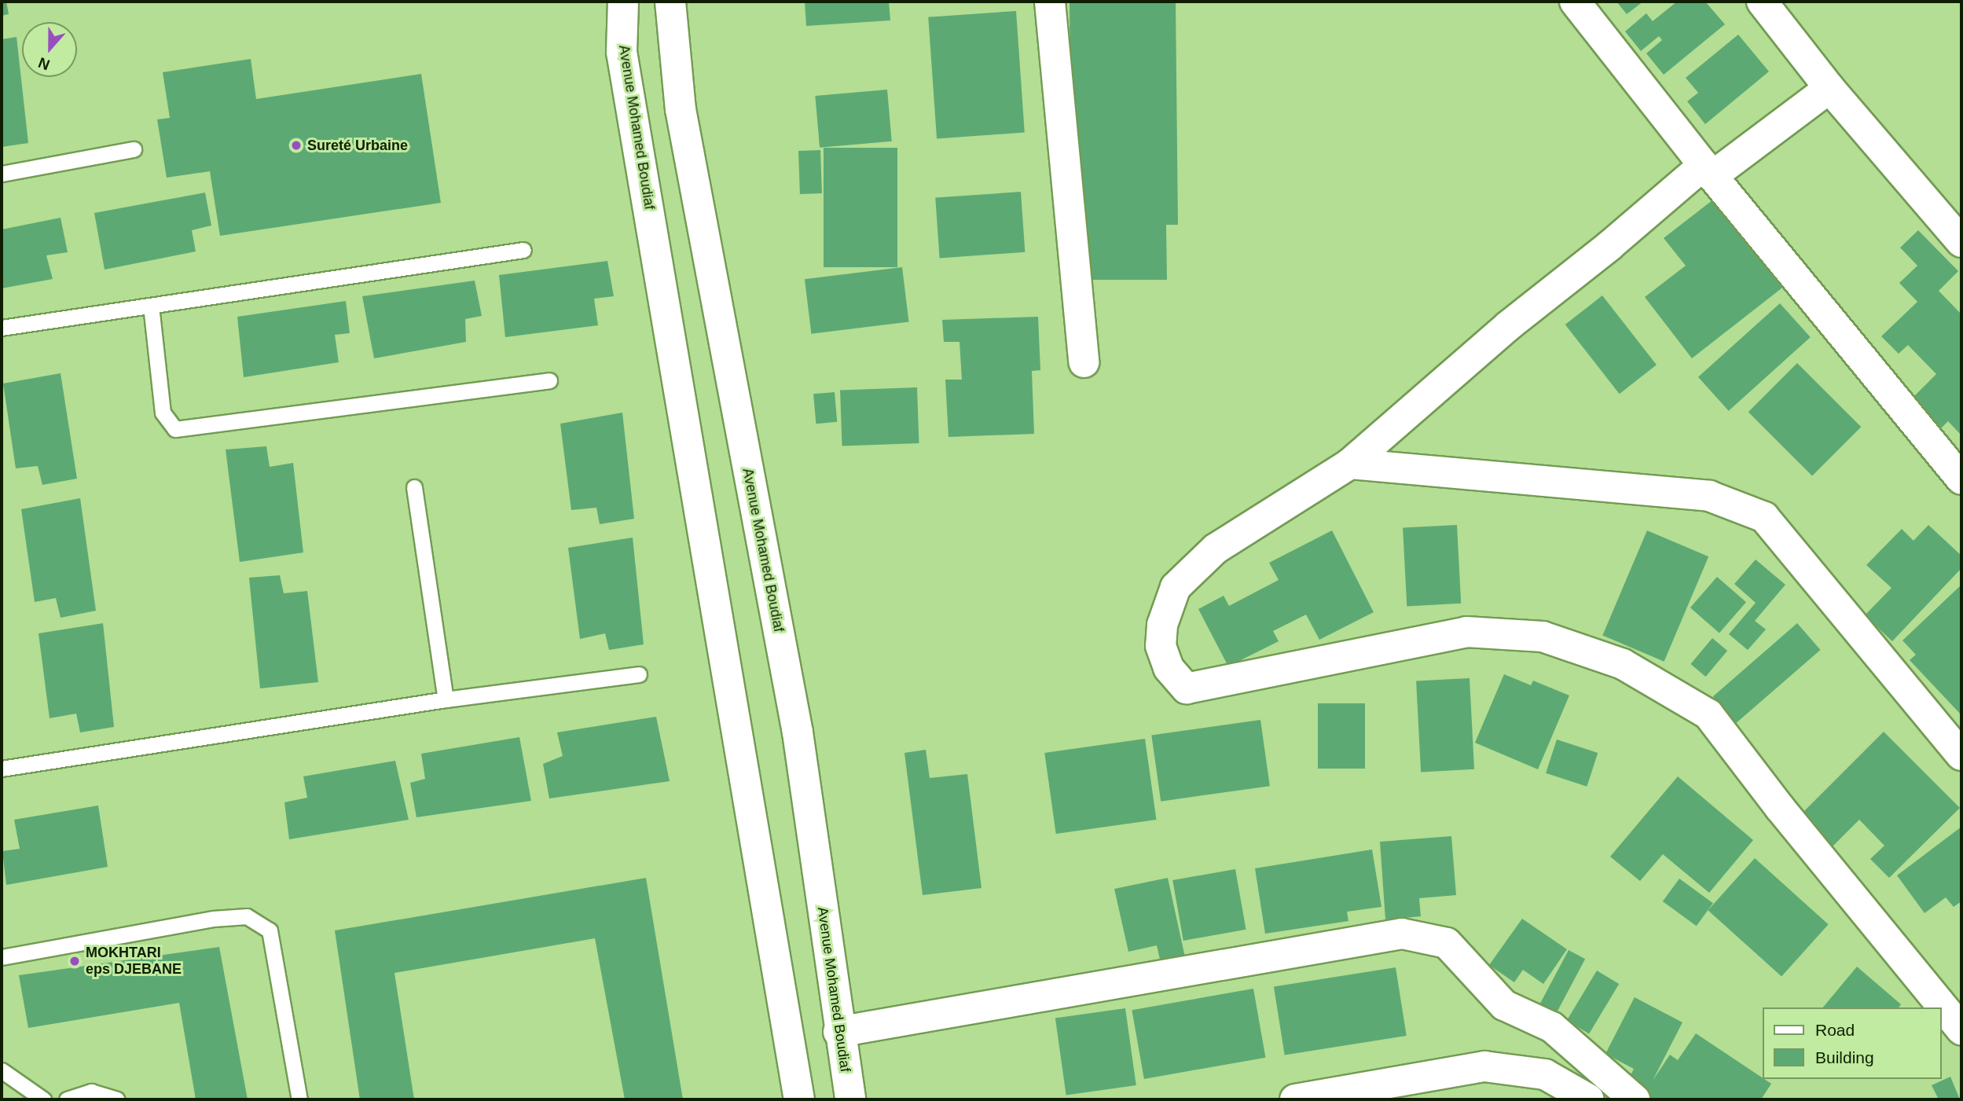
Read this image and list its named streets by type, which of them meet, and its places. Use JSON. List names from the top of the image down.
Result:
{
  "streets": {
    "street": ["Avenue Mohamed Boudiaf"]
  },
  "places": ["Sureté Urbaine", "MOKHTARI eps DJEBANE"],
  "legend": ["Road", "Building"],
  "north": "bottom"
}
